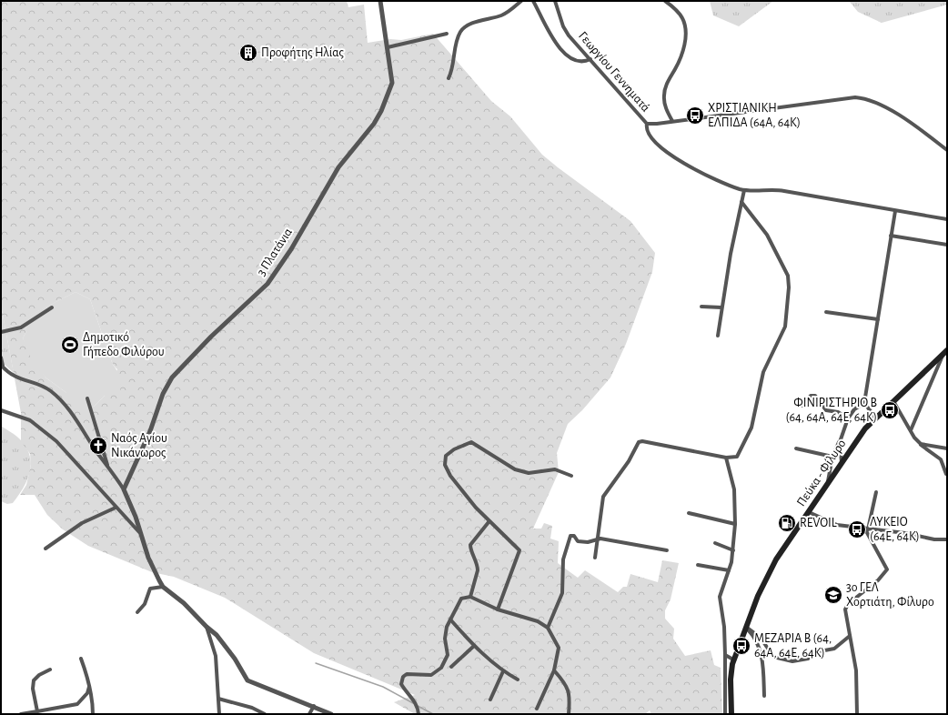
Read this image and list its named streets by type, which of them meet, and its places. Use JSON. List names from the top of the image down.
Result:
{
  "streets": {
    "main road": ["Πεύκα - Φίλυρο"],
    "street": ["Γεωργίου Γεννηματά", "3 Πλατάνια"]
  },
  "places": {
    "building": ["Προφήτης Ηλίας"],
    "bus stop": [
      "ΧΡΙΣΤΙΑΝΙΚΗ ΕΛΠΙΔΑ (64Α, 64Κ)",
      "ΦΙΝΙΡΙΣΤΗΡΙΟ B (64, 64Α, 64Ε, 64Κ)",
      "ΛΥΚΕΙΟ (64Ε, 64Κ)",
      "ΜΕΖΑΡΙΑ B (64, 64Α, 64Ε, 64Κ)"
    ],
    "sports": ["Δημοτικό Γήπεδο Φιλύρου"],
    "church": ["Ναός Αγίου Νικάνωρος"],
    "fuel station": ["REVOIL"],
    "school or university": ["3ο ΓΕΛ Χορτιάτη, Φίλυρο"]
  }
}
